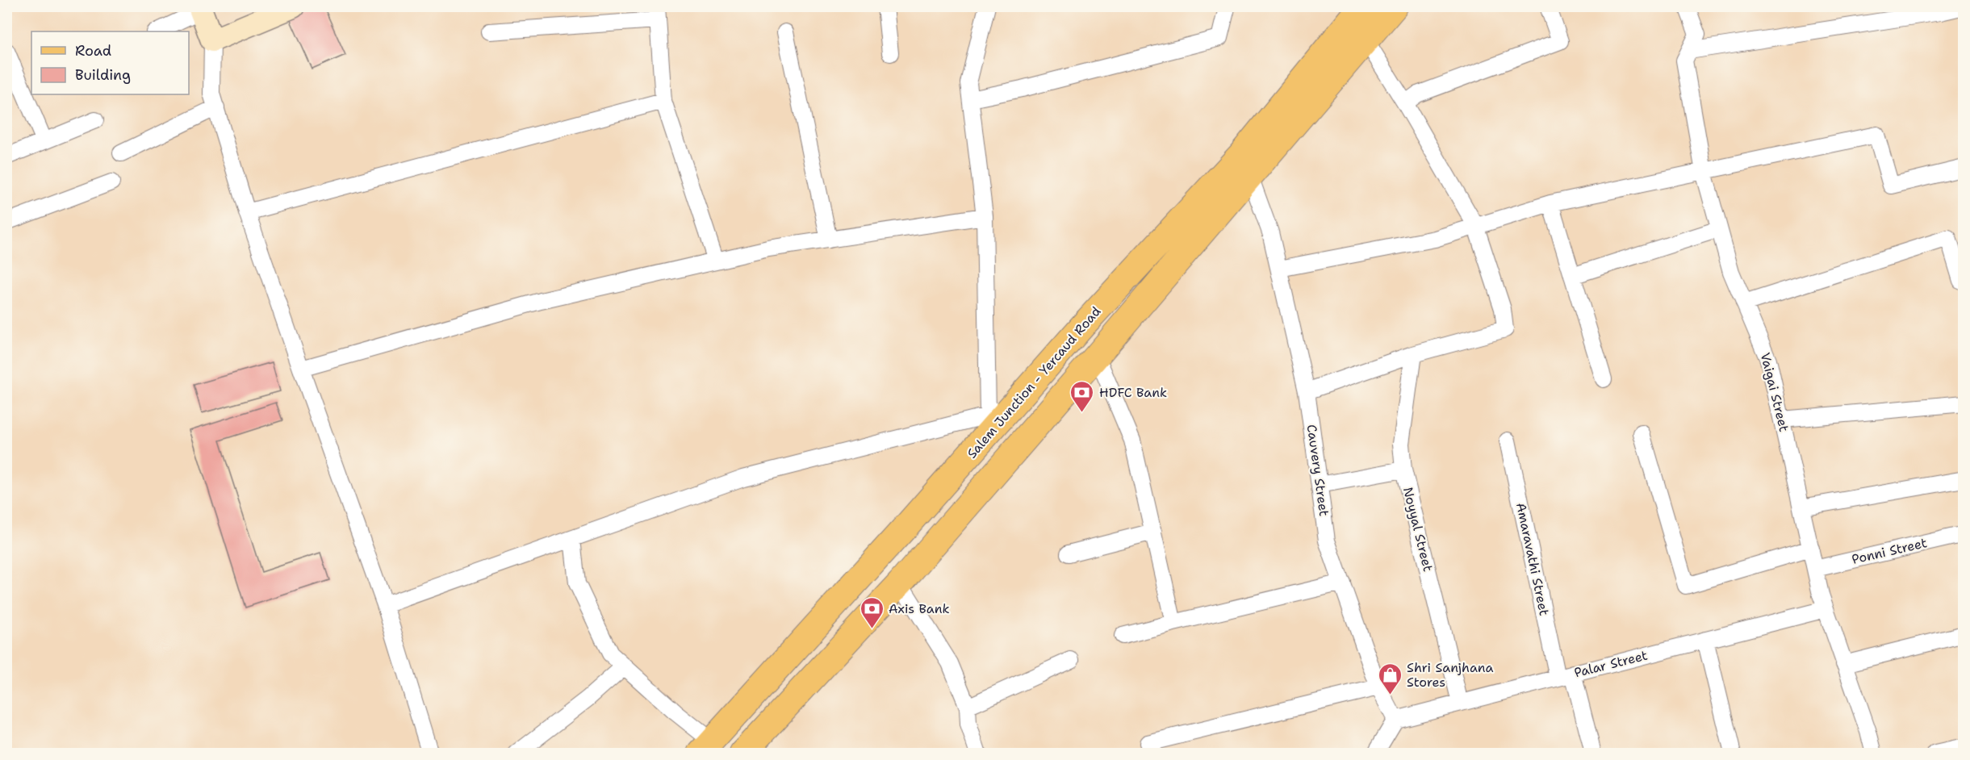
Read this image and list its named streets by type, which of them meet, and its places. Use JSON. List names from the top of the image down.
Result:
{
  "streets": {
    "main road": ["Salem Junction - Yercaud Road"],
    "street": [
      "Vaigai Street",
      "Cauvery Street",
      "Noyyal Street",
      "Ponni Street",
      "Amaravathi Street",
      "Palar Street"
    ]
  },
  "crossings": [
    ["Vaigai Street", "Ponni Street"],
    ["Vaigai Street", "Palar Street"],
    ["Cauvery Street", "Palar Street"],
    ["Noyyal Street", "Palar Street"],
    ["Amaravathi Street", "Palar Street"]
  ],
  "places": {
    "bank": ["HDFC Bank", "Axis Bank"],
    "shop": ["Shri Sanjhana Stores"]
  },
  "legend": ["Road", "Building"]
}
